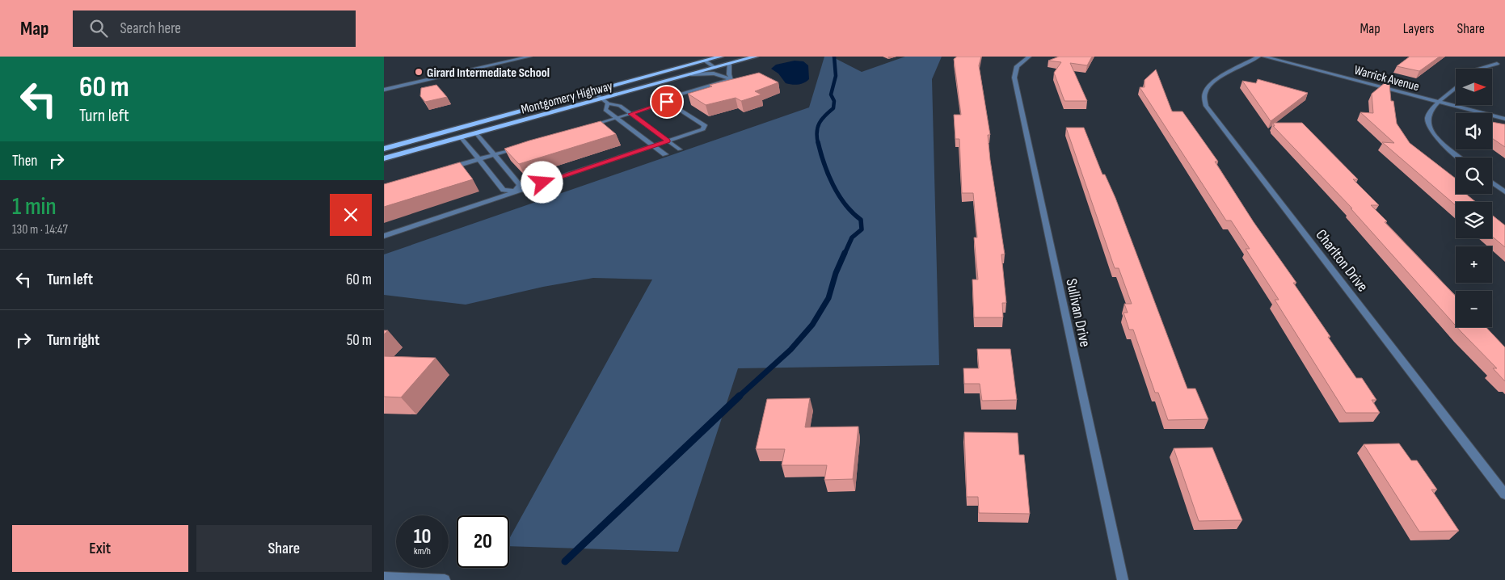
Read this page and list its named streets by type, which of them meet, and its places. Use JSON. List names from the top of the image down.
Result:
{
  "streets": {
    "main road": ["Montgomery Highway"],
    "street": ["Warrick Avenue", "Charlton Drive", "Sullivan Drive"]
  },
  "places": ["Girard Intermediate School"],
  "north": "right",
  "page": {
    "header": "Map",
    "search": "Search here",
    "nav": ["Map", "Layers", "Share"],
    "turn": ["60 m", "Turn left"],
    "map_buttons": ["+", "−"],
    "then": "Then",
    "heading": ["1 min", "130 m · 14:47"],
    "list": [
      {
        "name": "Turn left",
        "value": "60 m"
      },
      {
        "name": "Turn right",
        "value": "50 m"
      }
    ],
    "speed": "10 km/h",
    "limit": "20",
    "buttons": ["Exit", "Share"]
  }
}
